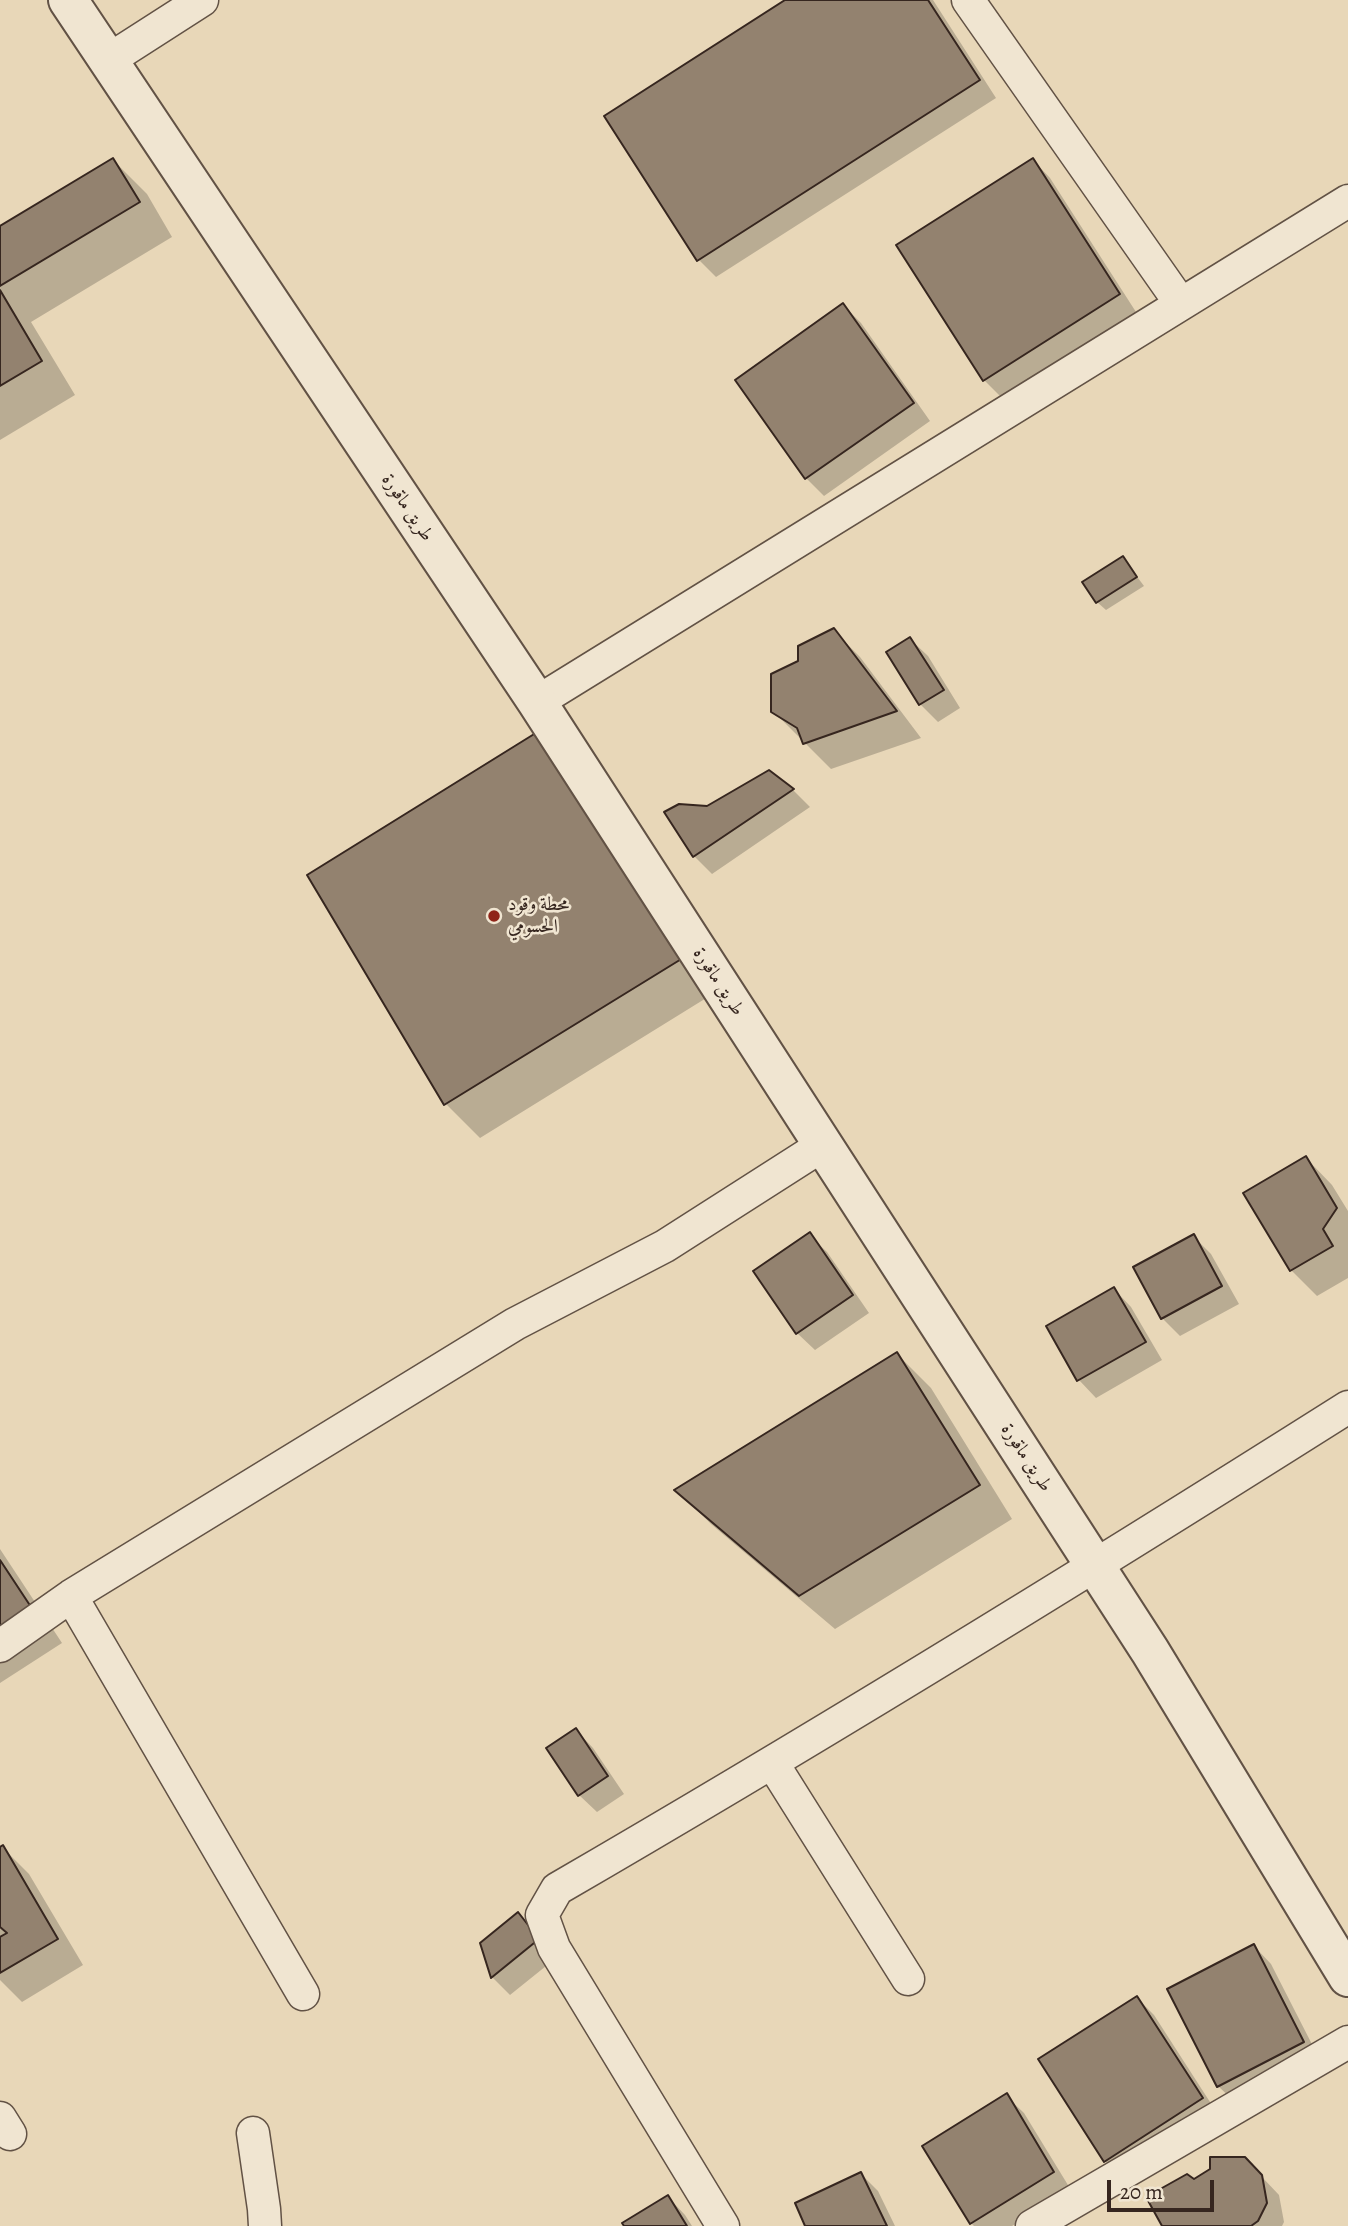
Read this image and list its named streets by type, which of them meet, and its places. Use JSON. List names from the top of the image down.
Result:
{
  "streets": {
    "street": ["طريق ماقورة"]
  },
  "places": ["محطة وقود الحسومي"],
  "scale_bar": "20 m"
}
